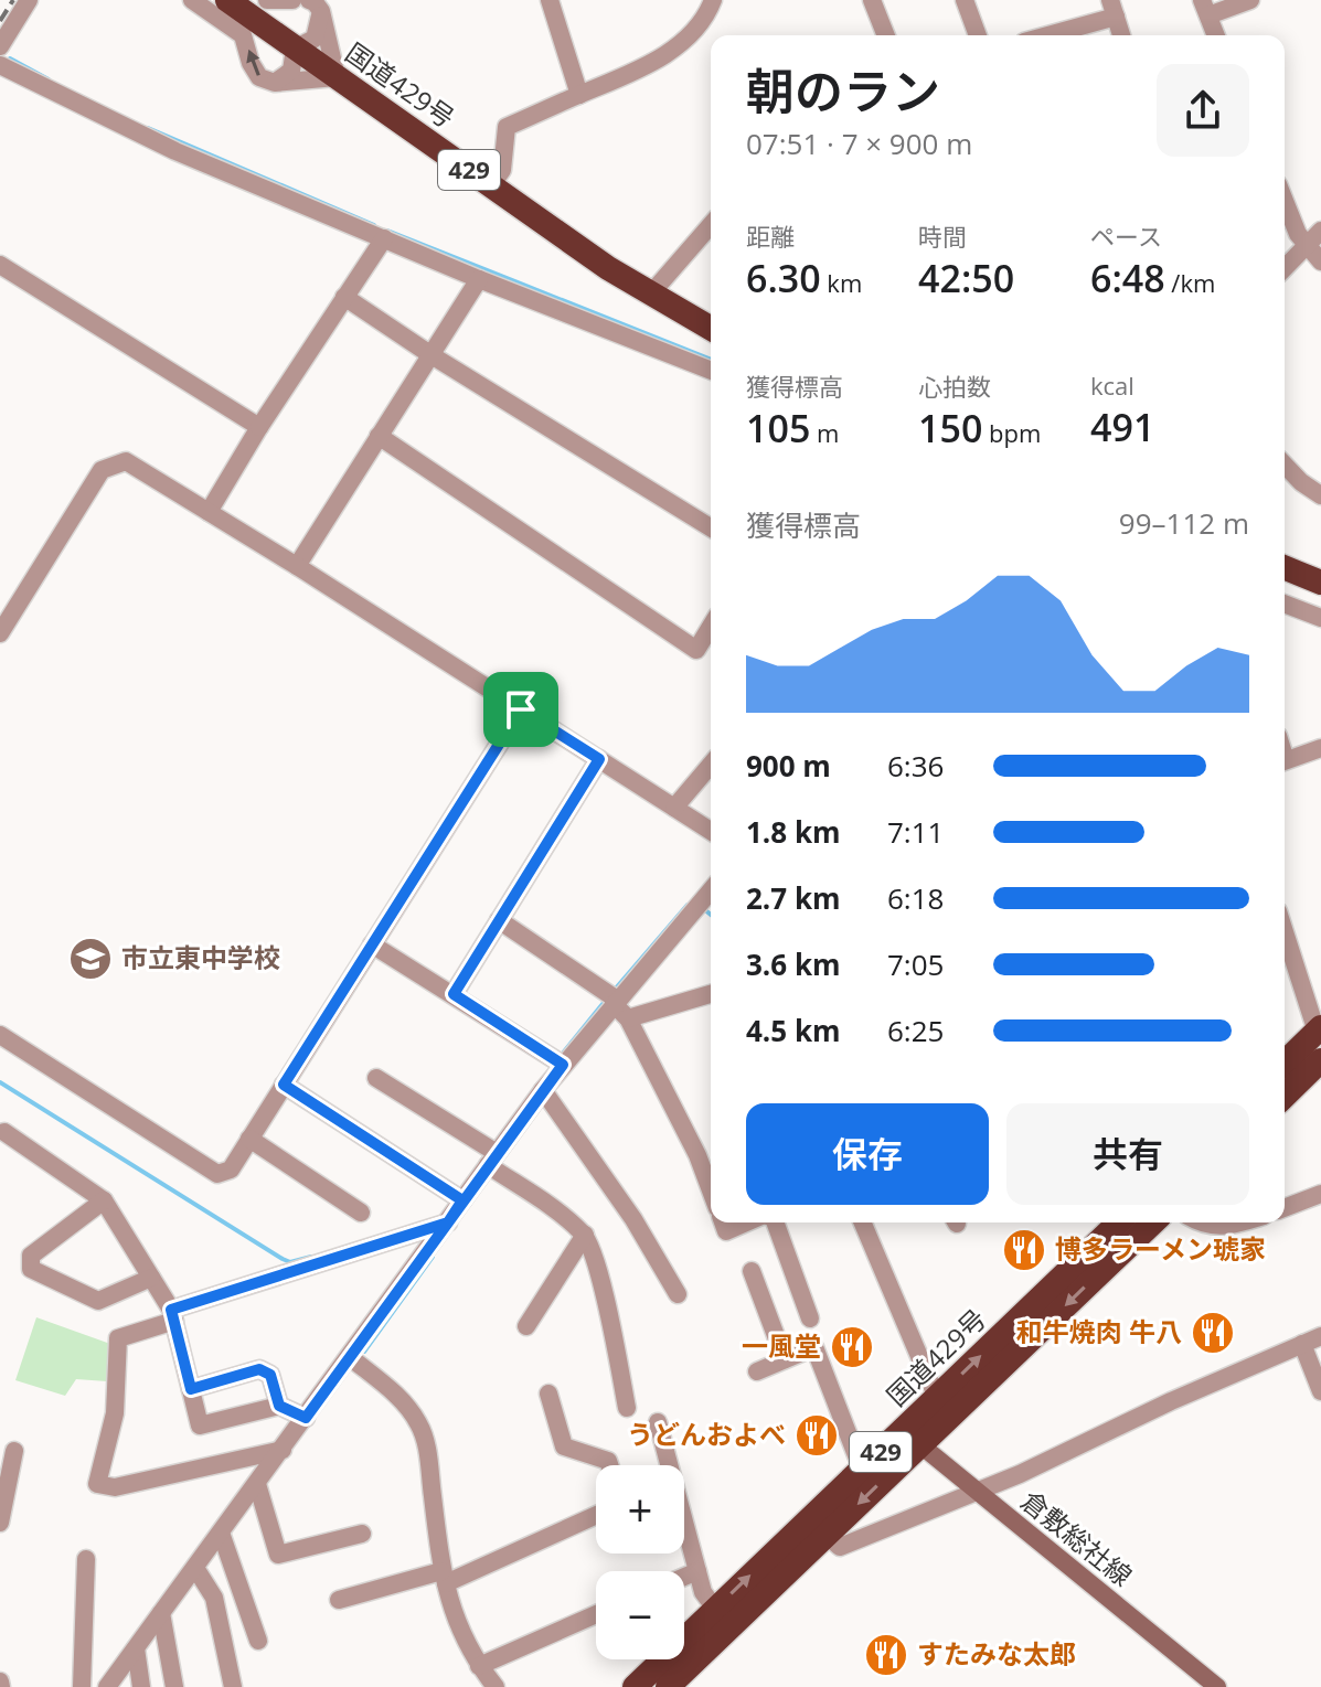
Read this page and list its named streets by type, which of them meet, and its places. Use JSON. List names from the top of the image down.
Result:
{
  "streets": {
    "highway": ["国道429号", "429"],
    "main road": ["倉敷総社線"]
  },
  "crossings": [
    ["国道429号", "倉敷総社線"]
  ],
  "places": {
    "school or university": ["市立東中学校"],
    "restaurant": [
      "博多ラーメン琥家",
      "和牛焼肉 牛八",
      "一風堂",
      "うどんおよべ",
      "すたみな太郎"
    ]
  },
  "page": {
    "heading": ["朝のラン", "07:51 · 7 × 900 m"],
    "stats": [
      ["距離", "6.30 km"],
      ["時間", "42:50"],
      ["ペース", "6:48 /km"],
      ["獲得標高", "105 m"],
      ["心拍数", "150 bpm"],
      ["kcal", "491"]
    ],
    "chart": ["獲得標高", "99–112 m"],
    "list": [
      {
        "name": "900 m",
        "note": "6:36"
      },
      {
        "name": "1.8 km",
        "note": "7:11"
      },
      {
        "name": "2.7 km",
        "note": "6:18"
      },
      {
        "name": "3.6 km",
        "note": "7:05"
      },
      {
        "name": "4.5 km",
        "note": "6:25"
      }
    ],
    "buttons": ["保存", "共有"],
    "map_buttons": ["+", "−"]
  }
}
